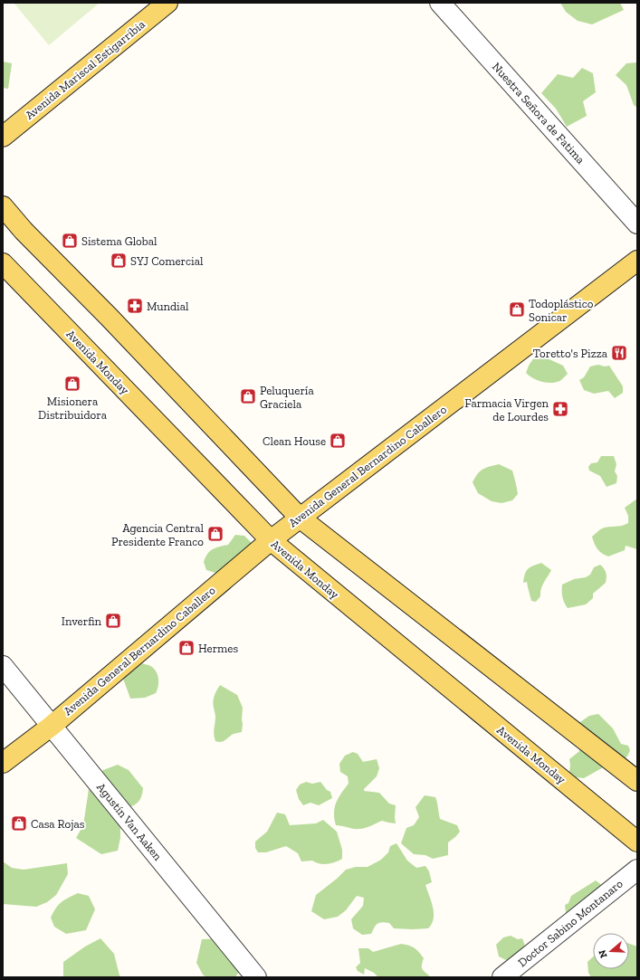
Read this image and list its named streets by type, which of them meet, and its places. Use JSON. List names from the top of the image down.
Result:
{
  "streets": {
    "main road": ["Avenida Mariscal Estigarribia", "Avenida Monday", "Avenida General Bernardino Caballero"],
    "street": ["Nuestra Señora de Fatima", "Agustín Van Aaken", "Doctor Sabino Montanaro"]
  },
  "crossings": [
    ["Avenida Monday", "Avenida General Bernardino Caballero"],
    ["Avenida General Bernardino Caballero", "Agustín Van Aaken"]
  ],
  "places": {
    "shop": [
      "Sistema Global",
      "SYJ Comercial",
      "Todoplástico Sonicar",
      "Misionera Distribuidora",
      "Peluquería Graciela",
      "Clean House",
      "Agencia Central Presidente Franco",
      "Inverfin",
      "Hermes",
      "Casa Rojas"
    ],
    "pharmacy": ["Mundial", "Farmacia Virgen de Lourdes"],
    "restaurant": ["Toretto's Pizza"]
  },
  "north": "left"
}
